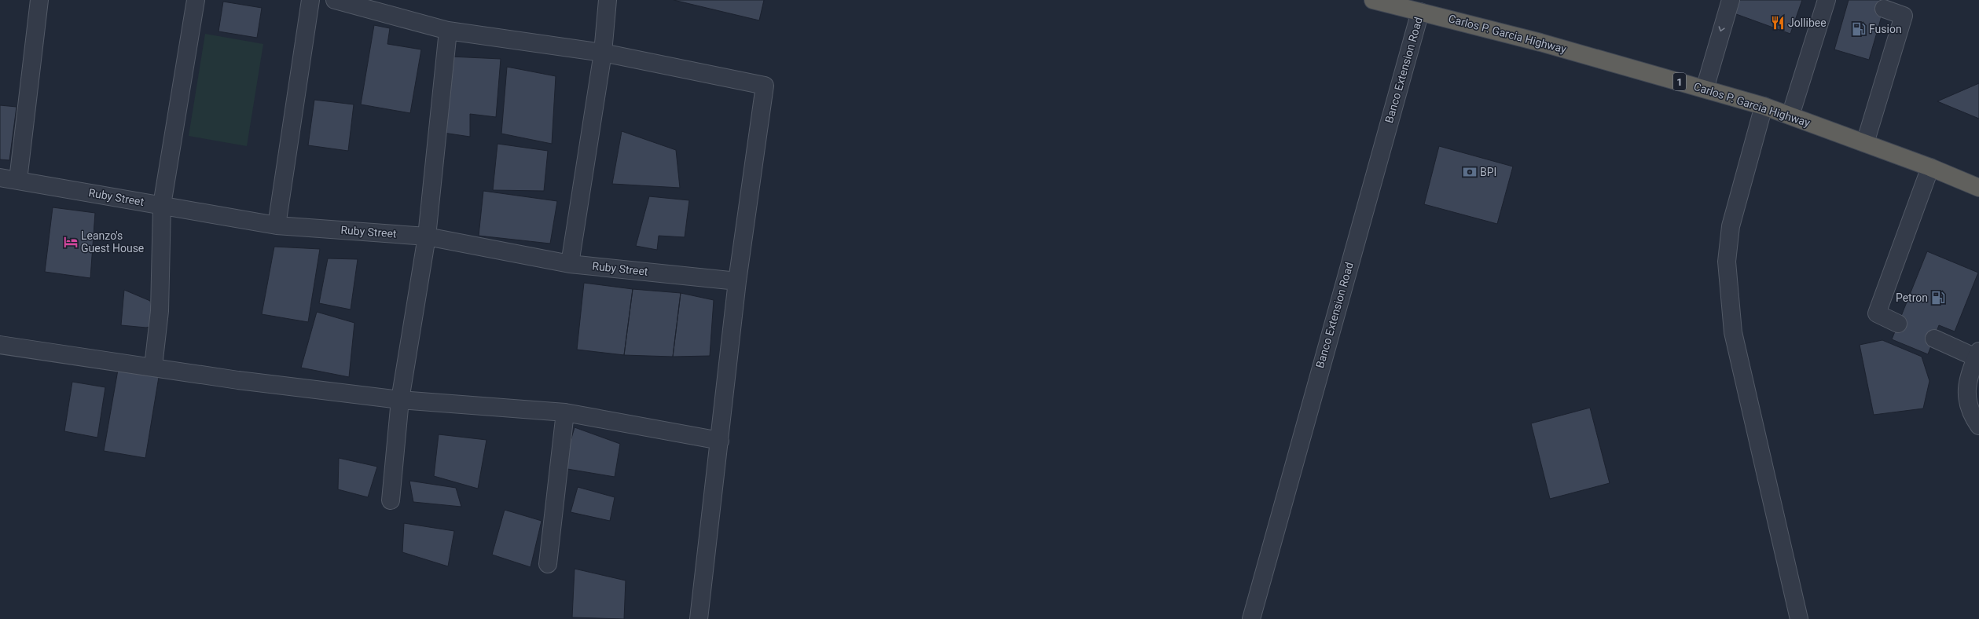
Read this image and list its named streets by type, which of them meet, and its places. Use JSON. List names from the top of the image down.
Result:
{
  "streets": {
    "highway": ["Carlos P. Garcia Highway", "1"],
    "street": ["Banco Extension Road", "Ruby Street"]
  },
  "crossings": [
    ["Carlos P. Garcia Highway", "Banco Extension Road"]
  ],
  "places": {
    "restaurant": ["Jollibee"],
    "fuel station": ["Fusion", "Petron"],
    "bank": ["BPI"],
    "hotel": ["Leanzo's Guest House"]
  }
}
